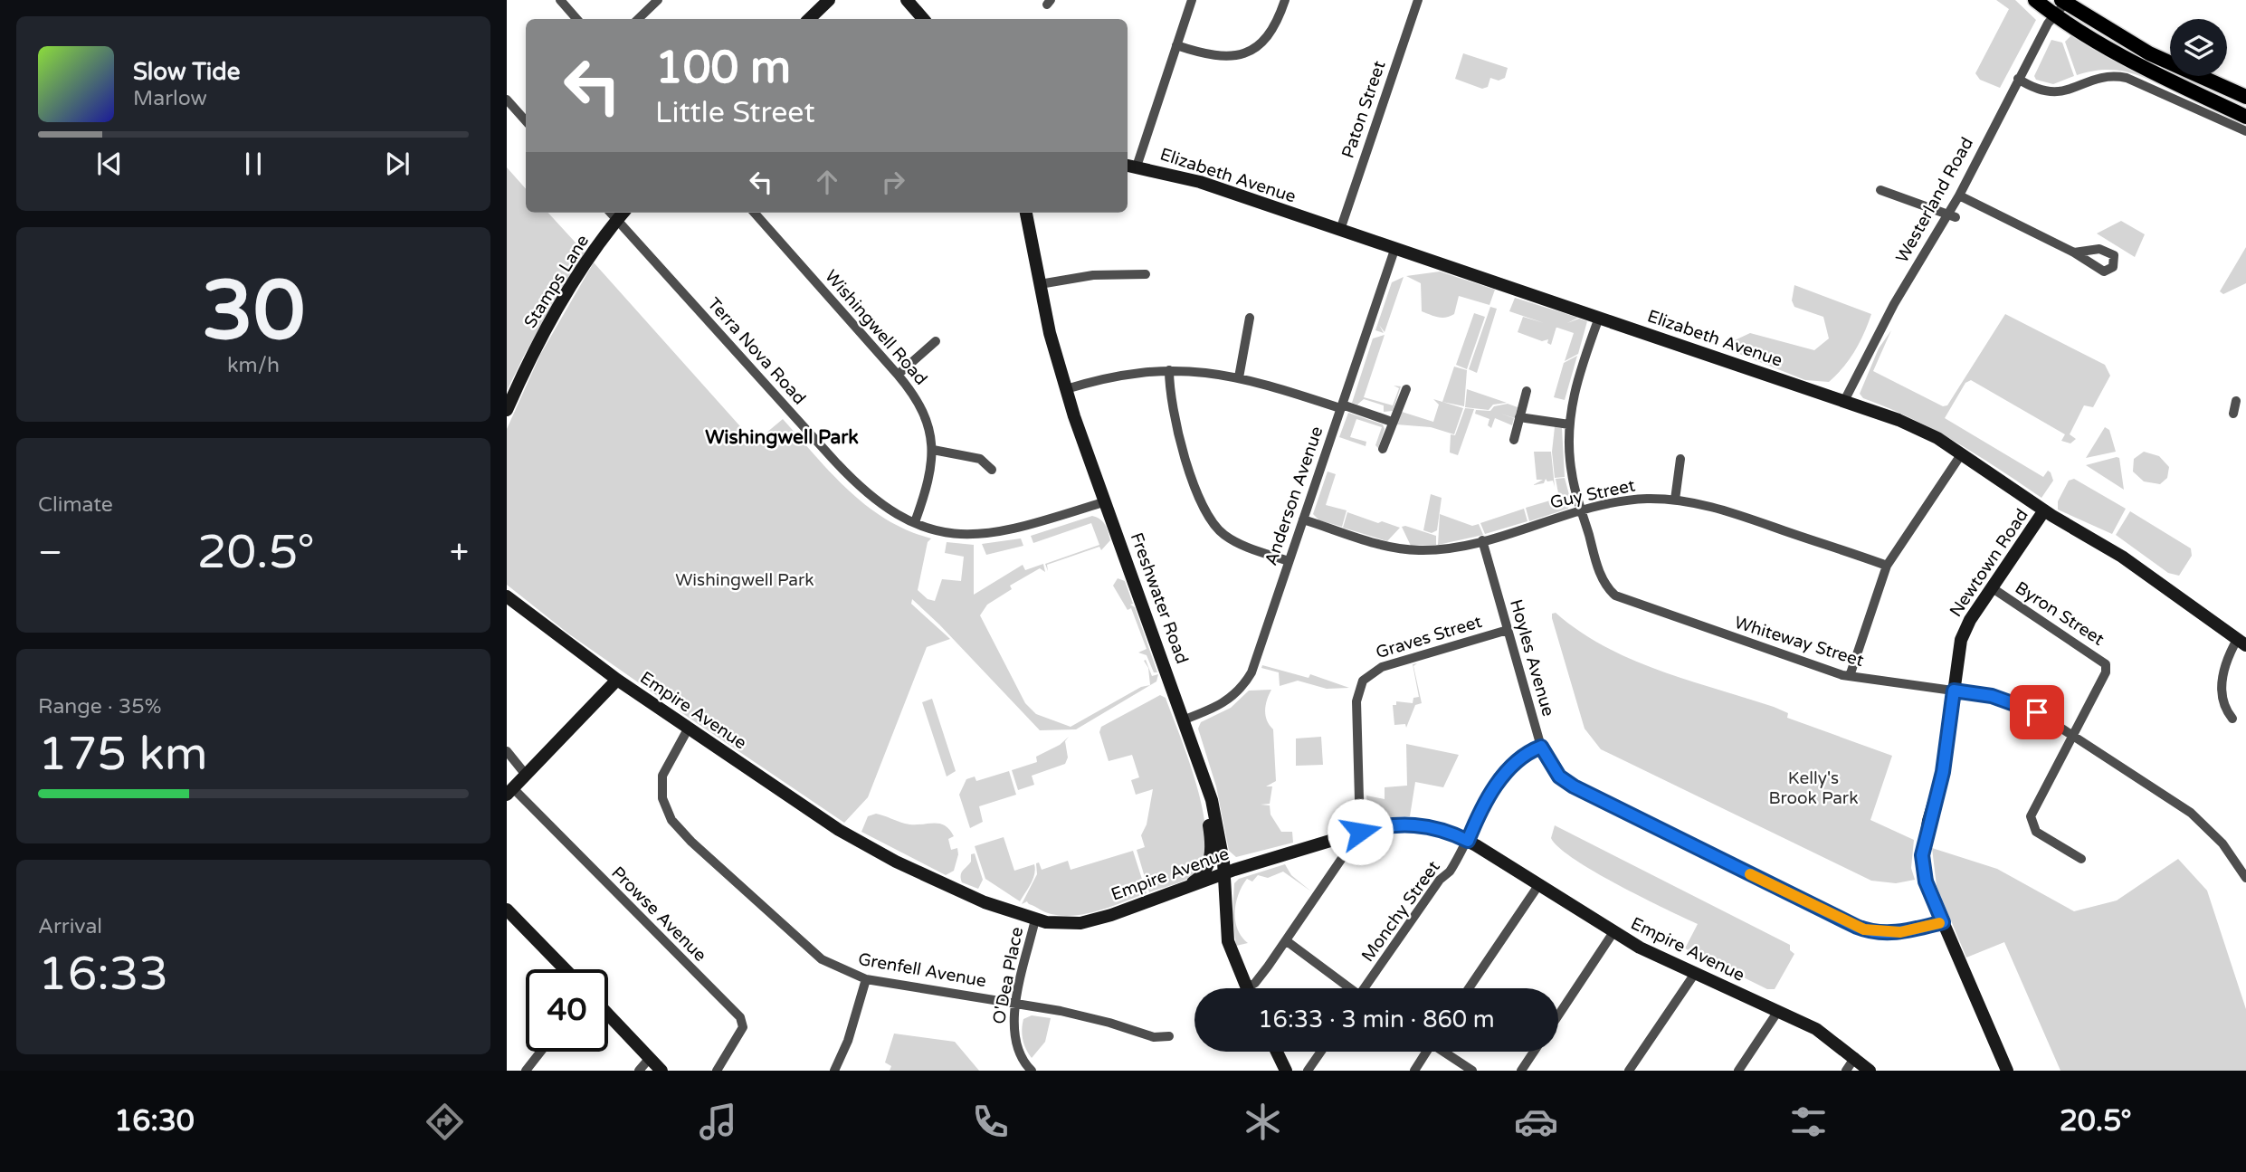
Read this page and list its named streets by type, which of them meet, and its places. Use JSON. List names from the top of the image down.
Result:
{
  "streets": {
    "main road": [
      "Elizabeth Avenue",
      "Stamps Lane",
      "Newtown Road",
      "Freshwater Road",
      "Empire Avenue"
    ],
    "street": [
      "Paton Street",
      "Westerland Road",
      "Wishingwell Road",
      "Terra Nova Road",
      "Guy Street",
      "Anderson Avenue",
      "Byron Street",
      "Graves Street",
      "Whiteway Street",
      "Hoyles Avenue",
      "Monchy Street",
      "Prowse Avenue",
      "Grenfell Avenue",
      "O'Dea Place"
    ]
  },
  "crossings": [
    ["Paton Street", "Elizabeth Avenue"],
    ["Elizabeth Avenue", "Westerland Road"],
    ["Elizabeth Avenue", "Anderson Avenue"],
    ["Elizabeth Avenue", "Newtown Road"],
    ["Elizabeth Avenue", "Whiteway Street"],
    ["Stamps Lane", "Terra Nova Road"],
    ["Wishingwell Road", "Terra Nova Road"],
    ["Terra Nova Road", "Freshwater Road"],
    ["Guy Street", "Anderson Avenue"],
    ["Guy Street", "Whiteway Street"],
    ["Guy Street", "Hoyles Avenue"],
    ["Anderson Avenue", "Freshwater Road"],
    ["Newtown Road", "Byron Street"],
    ["Newtown Road", "Whiteway Street"],
    ["Newtown Road", "Hoyles Avenue"],
    ["Freshwater Road", "Empire Avenue"],
    ["Byron Street", "Whiteway Street"],
    ["Graves Street", "Hoyles Avenue"],
    ["Graves Street", "Empire Avenue"],
    ["Hoyles Avenue", "Monchy Street"],
    ["Empire Avenue", "Monchy Street"],
    ["Empire Avenue", "Grenfell Avenue"],
    ["Empire Avenue", "O'Dea Place"],
    ["Grenfell Avenue", "O'Dea Place"]
  ],
  "districts": ["Wishingwell Park"],
  "parks": ["Wishingwell Park", "Kelly's Brook Park"],
  "page": {
    "turn": ["100 m", "Little Street"],
    "song": ["Slow Tide", "Marlow"],
    "tile": [
      ["30", "km/h"],
      "Climate",
      ["Range · 35%", "175 km"],
      ["Arrival", "16:33"]
    ],
    "heat": ["−", "20.5°", "+"],
    "limit": "40",
    "trip": "16:33 · 3 min · 860 m",
    "tabs": ["16:30", "20.5°"]
  }
}
